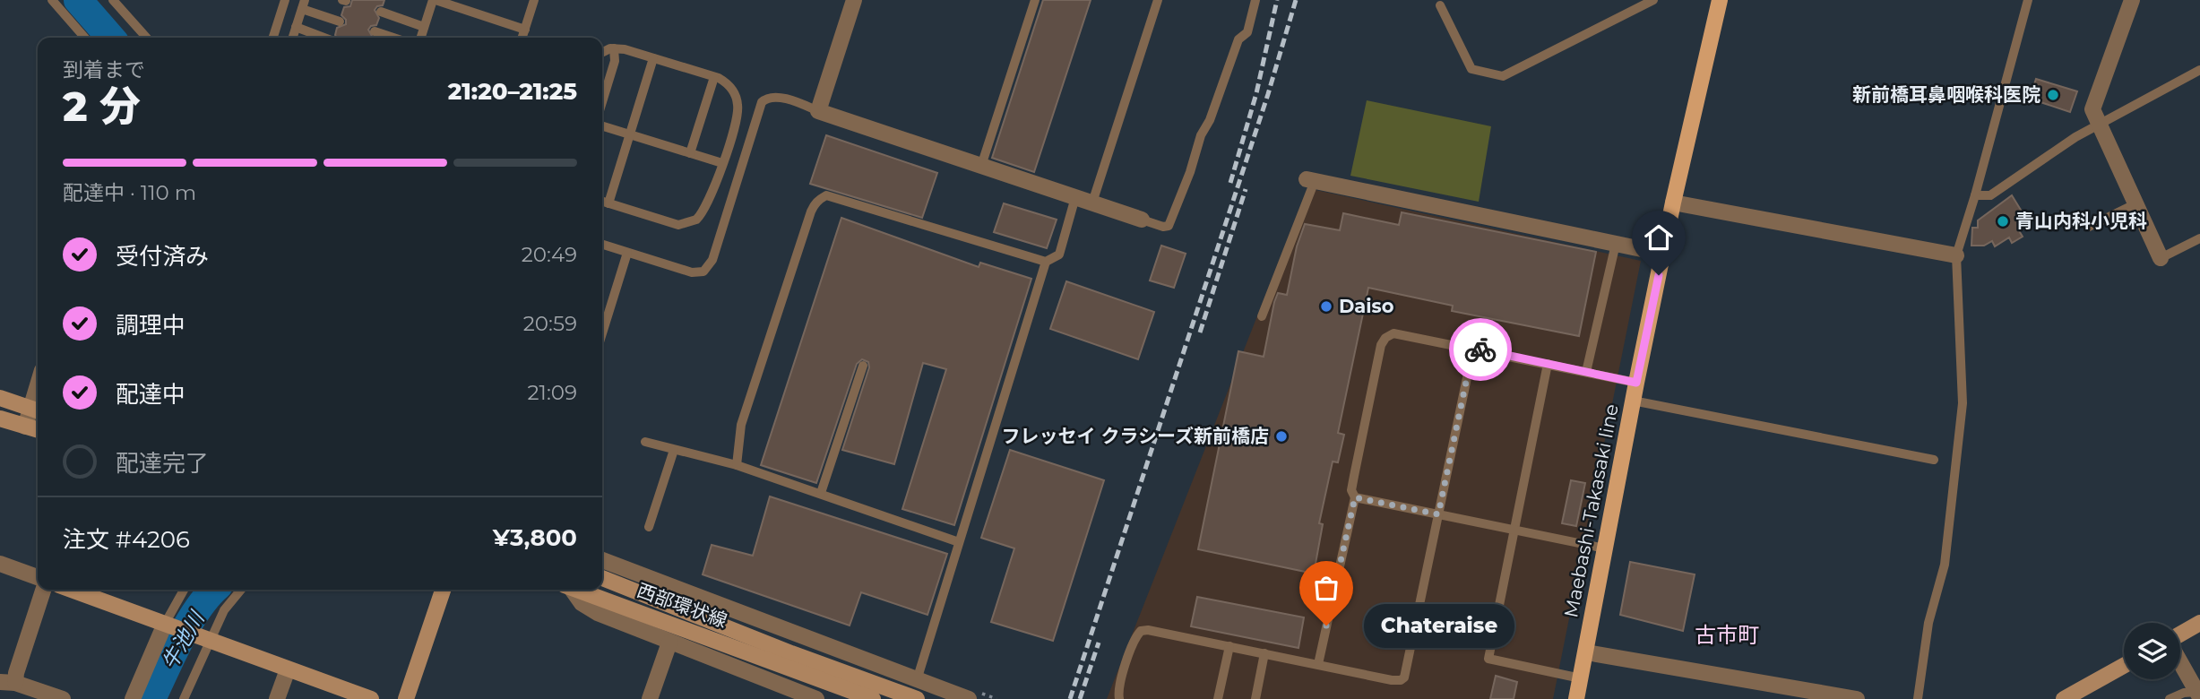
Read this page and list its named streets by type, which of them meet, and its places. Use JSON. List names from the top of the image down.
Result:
{
  "streets": {
    "main road": ["Maebashi-Takasaki line"],
    "street": ["西部環状線"]
  },
  "districts": ["古市町"],
  "water": ["牛池川"],
  "places": [
    "新前橋耳鼻咽喉科医院",
    "青山内科小児科",
    "Daiso",
    "フレッセイ クラシーズ新前橋店",
    "Chateraise"
  ],
  "page": {
    "heading": ["2 分", "到着まで", "21:20–21:25"],
    "panel": ["注文 #4206", "¥3,800"],
    "bar": "配達中 · 110 m",
    "list": [
      ["受付済み", "20:49"],
      ["調理中", "20:59"],
      ["配達中", "21:09"],
      "配達完了"
    ],
    "bubble": "Chateraise"
  }
}
